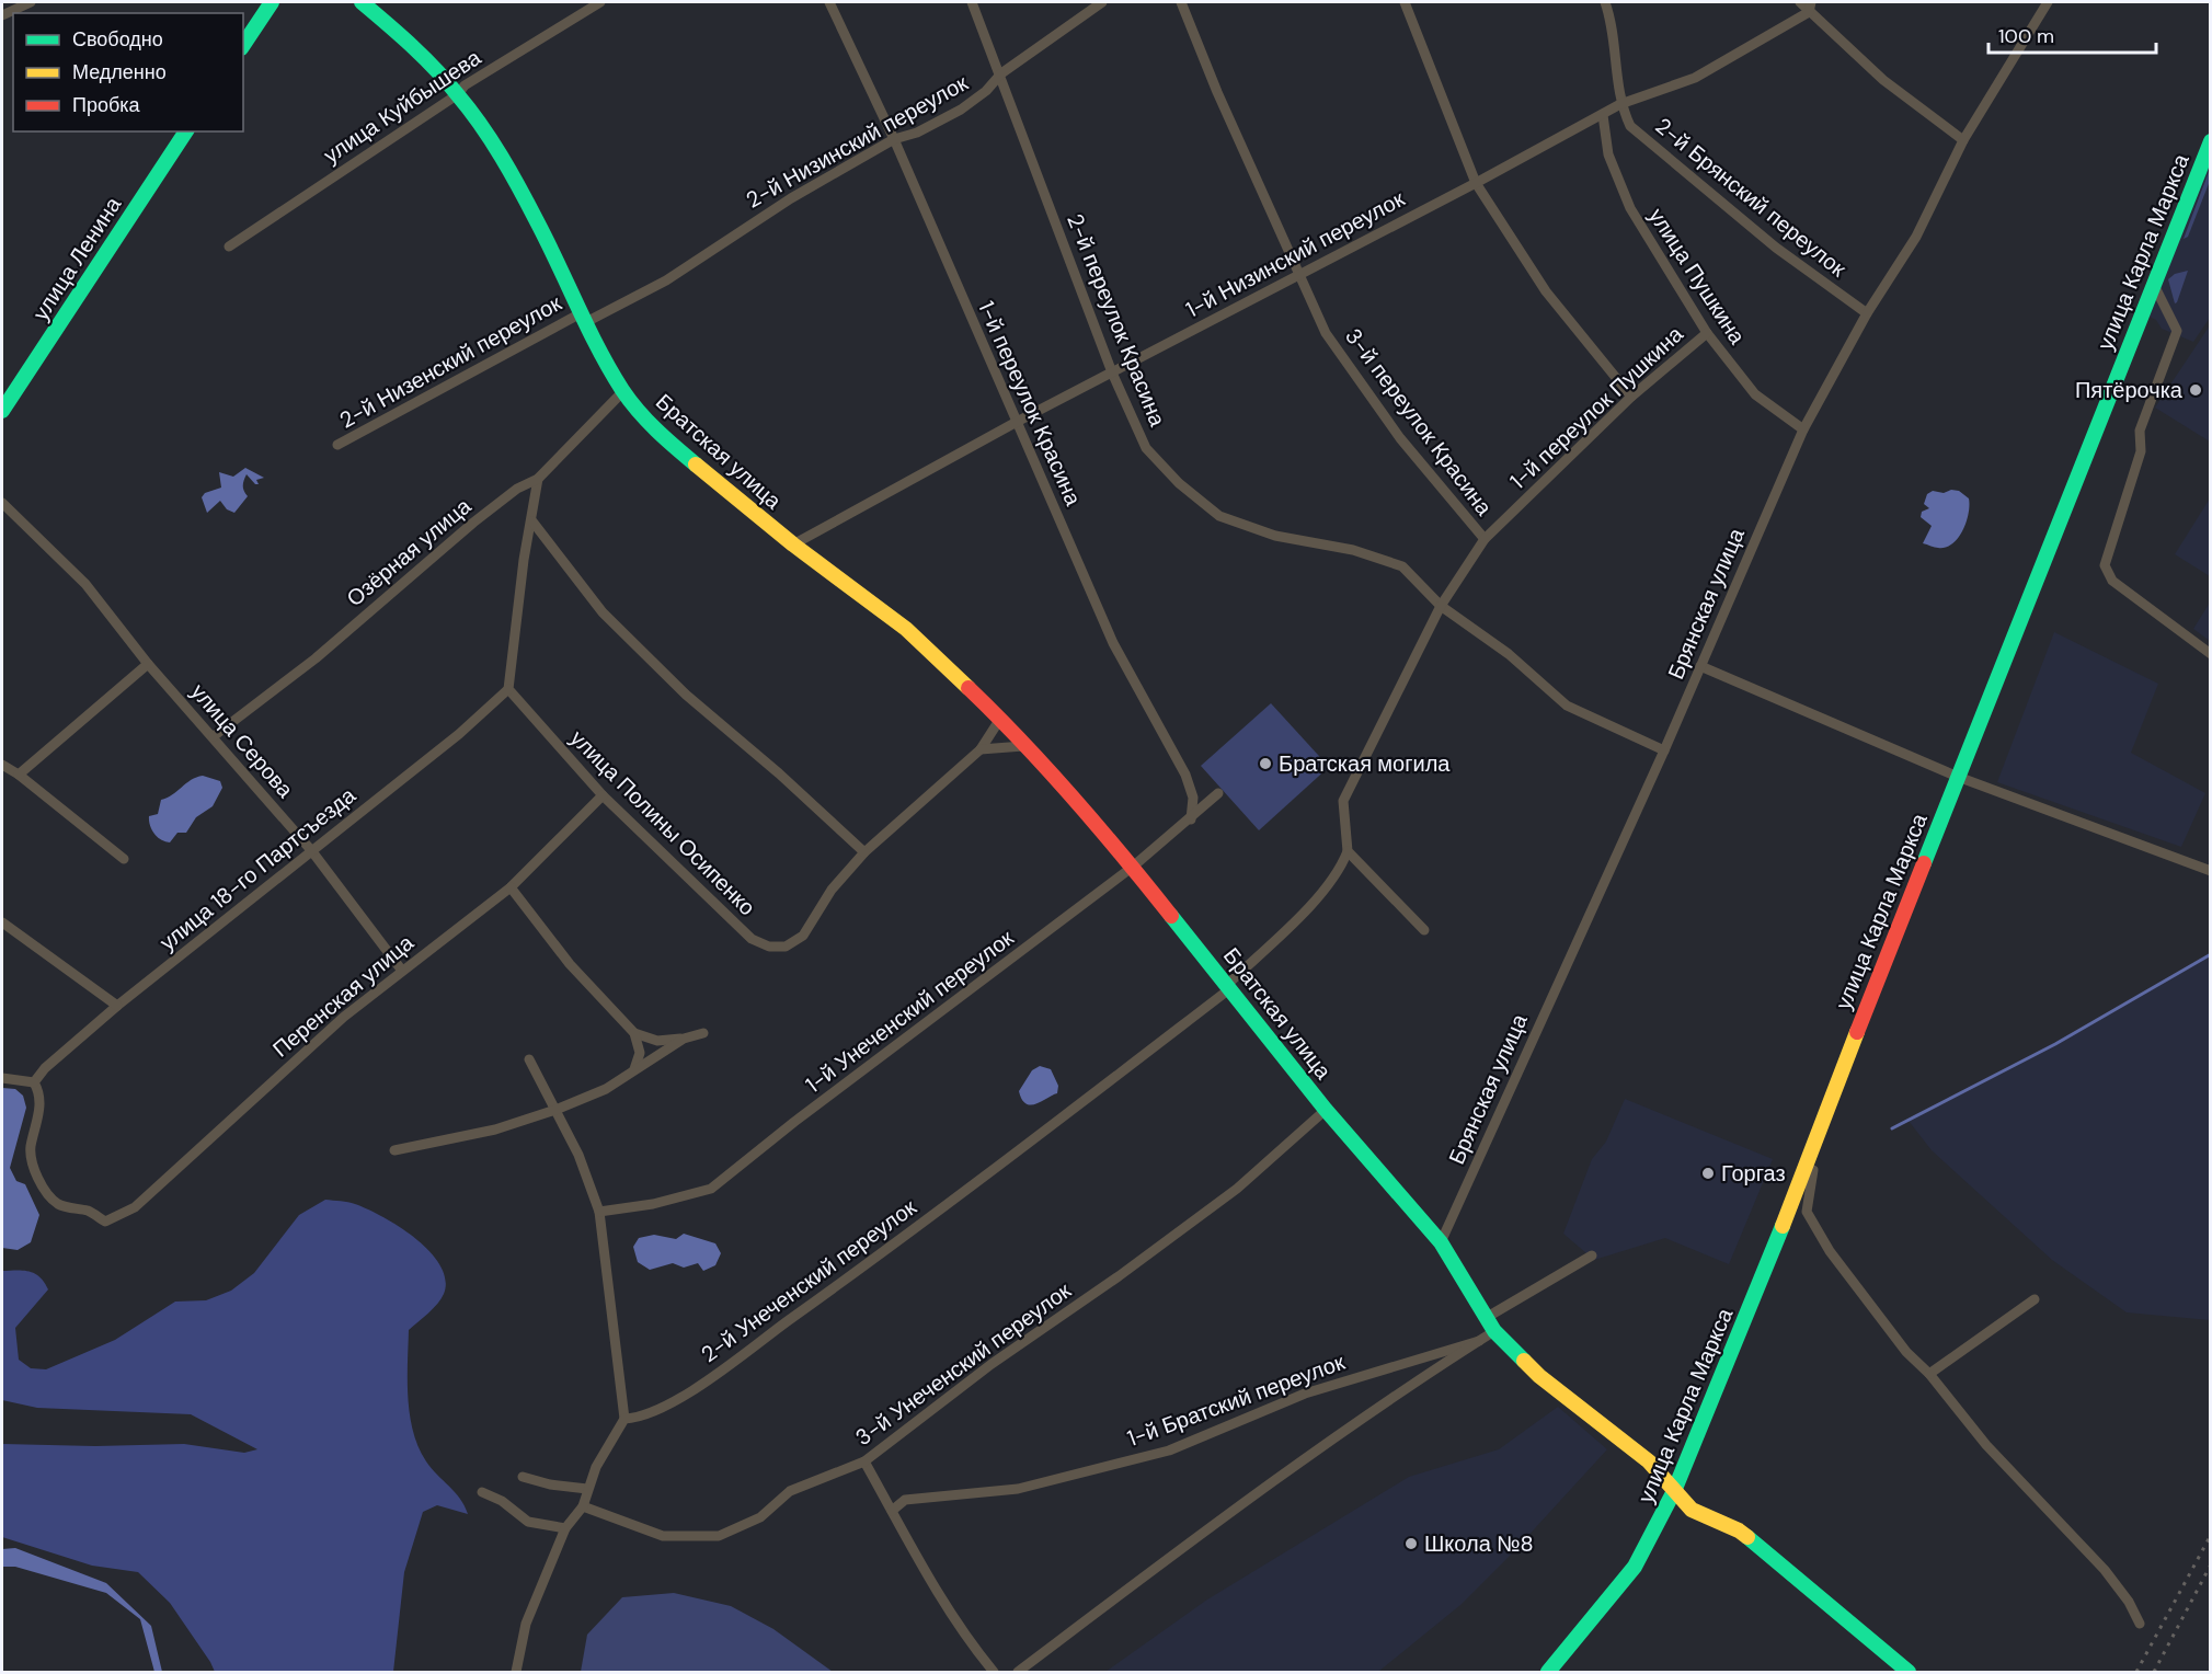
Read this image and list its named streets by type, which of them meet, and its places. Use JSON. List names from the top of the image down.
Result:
{
  "streets": {
    "street": [
      "улица Куйбышева",
      "2-й Низинский переулок",
      "2-й Брянский переулок",
      "улица Карла Маркса",
      "1-й Низинский переулок",
      "улица Ленина",
      "улица Пушкина",
      "2-й переулок Красина",
      "2-й Низенский переулок",
      "1-й переулок Красина",
      "1-й переулок Пушкина",
      "3-й переулок Красина",
      "Братская улица",
      "Озёрная улица",
      "Брянская улица",
      "улица Серова",
      "улица Полины Осипенко",
      "улица 18-го Партсъезда",
      "Перенская улица",
      "1-й Унеченский переулок",
      "2-й Унеченский переулок",
      "3-й Унеченский переулок",
      "1-й Братский переулок"
    ]
  },
  "crossings": [
    ["улица Куйбышева", "Братская улица"],
    ["2-й Низинский переулок", "2-й переулок Красина"],
    ["2-й Низинский переулок", "2-й Низенский переулок"],
    ["2-й Низинский переулок", "1-й переулок Красина"],
    ["2-й Низинский переулок", "Братская улица"],
    ["2-й Брянский переулок", "1-й Низинский переулок"],
    ["2-й Брянский переулок", "Брянская улица"],
    ["улица Карла Маркса", "Братская улица"],
    ["1-й Низинский переулок", "улица Пушкина"],
    ["1-й Низинский переулок", "2-й переулок Красина"],
    ["1-й Низинский переулок", "1-й переулок Красина"],
    ["1-й Низинский переулок", "3-й переулок Красина"],
    ["1-й Низинский переулок", "Братская улица"],
    ["улица Пушкина", "1-й переулок Пушкина"],
    ["улица Пушкина", "Брянская улица"],
    ["2-й переулок Красина", "1-й переулок Пушкина"],
    ["2-й переулок Красина", "Брянская улица"],
    ["2-й Низенский переулок", "Братская улица"],
    ["1-й переулок Красина", "1-й Унеченский переулок"],
    ["1-й переулок Пушкина", "3-й переулок Красина"],
    ["1-й переулок Пушкина", "2-й Унеченский переулок"],
    ["Братская улица", "Озёрная улица"],
    ["Братская улица", "Брянская улица"],
    ["Братская улица", "1-й Унеченский переулок"],
    ["Братская улица", "2-й Унеченский переулок"],
    ["Братская улица", "3-й Унеченский переулок"],
    ["Братская улица", "1-й Братский переулок"],
    ["Озёрная улица", "улица Серова"],
    ["улица Серова", "улица 18-го Партсъезда"],
    ["улица Серова", "Перенская улица"],
    ["улица Полины Осипенко", "улица 18-го Партсъезда"],
    ["улица Полины Осипенко", "Перенская улица"],
    ["улица 18-го Партсъезда", "Перенская улица"]
  ],
  "places": [
    "Пятёрочка",
    "Братская могила",
    "Горгаз",
    "Школа №8"
  ],
  "legend": ["Свободно", "Медленно", "Пробка"],
  "scale_bar": "100 m"
}
